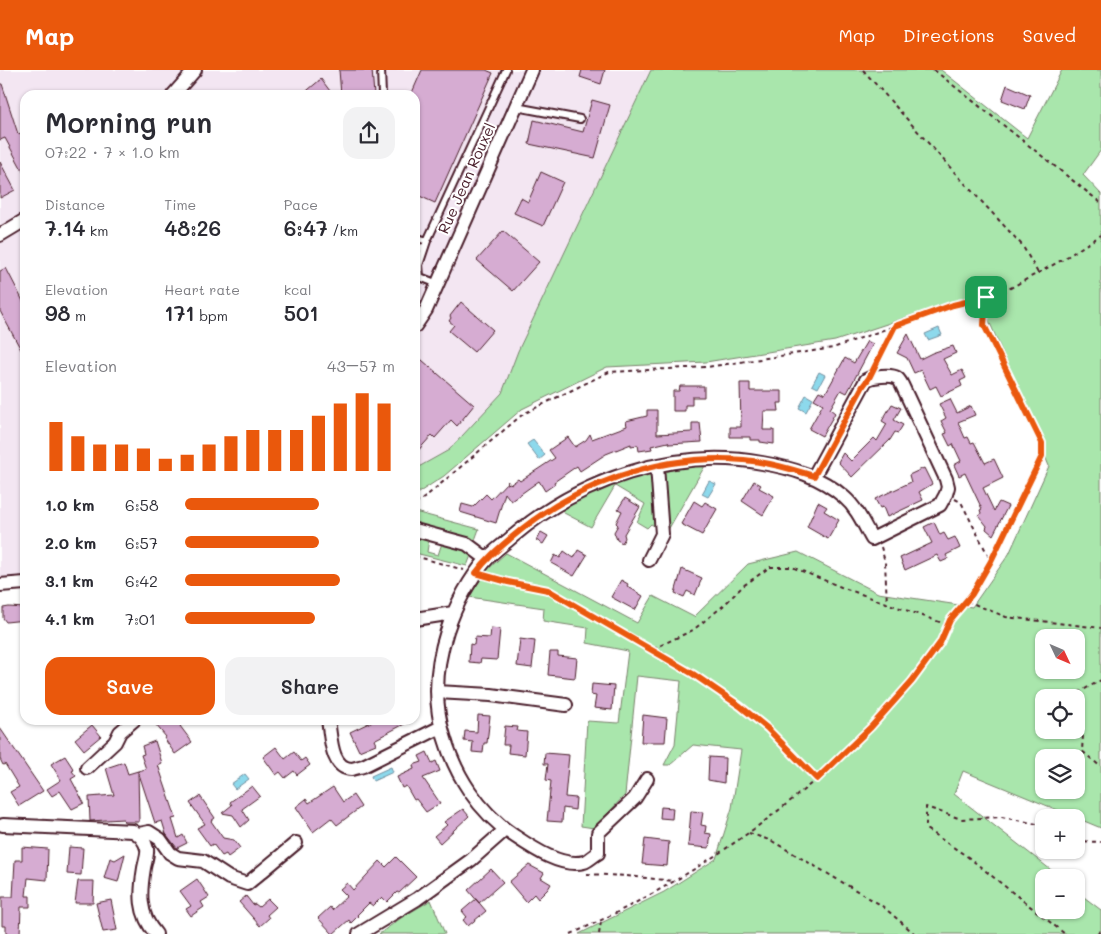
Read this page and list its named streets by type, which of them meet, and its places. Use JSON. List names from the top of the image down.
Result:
{
  "streets": {
    "street": ["Rue Jean Rouxel"]
  },
  "north": "bottom right",
  "page": {
    "header": "Map",
    "nav": ["Map", "Directions", "Saved"],
    "heading": ["Morning run", "07:22 · 7 × 1.0 km"],
    "stats": [
      ["Distance", "7.14 km"],
      ["Time", "48:26"],
      ["Pace", "6:47 /km"],
      ["Elevation", "98 m"],
      ["Heart rate", "171 bpm"],
      ["kcal", "501"]
    ],
    "chart": ["Elevation", "43–57 m"],
    "list": [
      {
        "name": "1.0 km",
        "note": "6:58"
      },
      {
        "name": "2.0 km",
        "note": "6:57"
      },
      {
        "name": "3.1 km",
        "note": "6:42"
      },
      {
        "name": "4.1 km",
        "note": "7:01"
      }
    ],
    "map_buttons": ["+", "−"],
    "buttons": ["Save", "Share"]
  }
}
